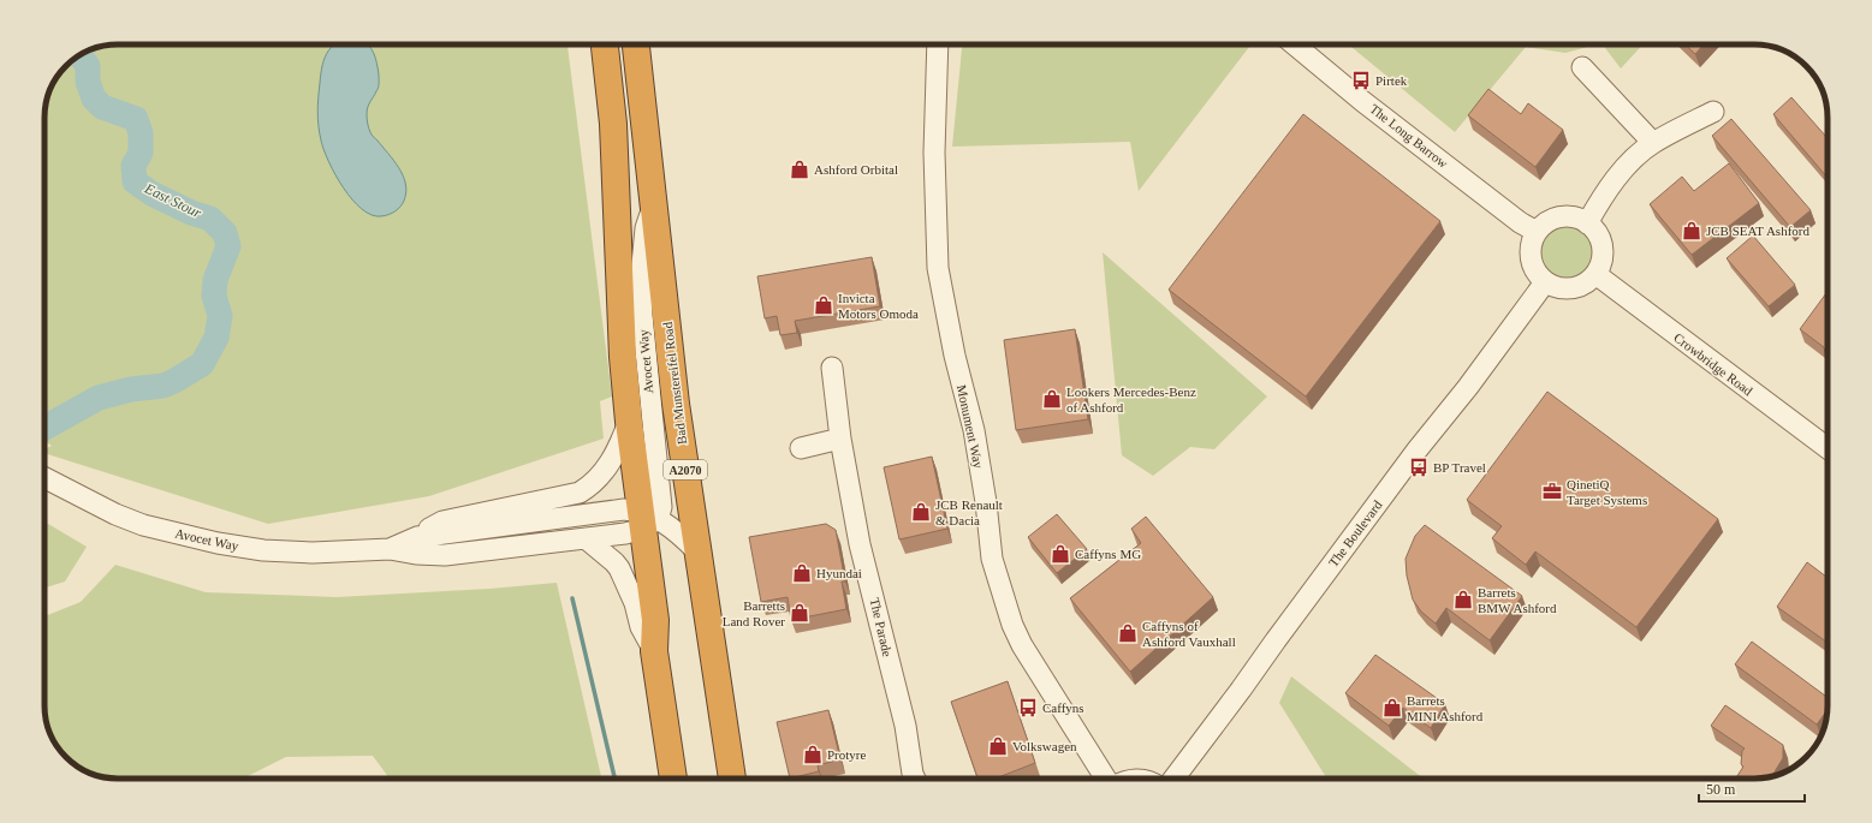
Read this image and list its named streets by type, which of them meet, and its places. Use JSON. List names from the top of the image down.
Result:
{
  "streets": {
    "highway": ["Bad Munstereifel Road", "A2070"],
    "street": [
      "The Long Barrow",
      "Avocet Way",
      "Crowbridge Road",
      "Monument Way",
      "The Boulevard",
      "The Parade"
    ]
  },
  "crossings": [
    ["The Long Barrow", "Crowbridge Road"],
    ["The Long Barrow", "The Boulevard"],
    ["Avocet Way", "Bad Munstereifel Road"],
    ["Crowbridge Road", "The Boulevard"]
  ],
  "water": ["East Stour"],
  "places": {
    "bus stop": ["Pirtek", "BP Travel", "Caffyns"],
    "shop": [
      "Ashford Orbital",
      "JCB SEAT Ashford",
      "Invicta Motors Omoda",
      "Lookers Mercedes-Benz of Ashford",
      "JCB Renault & Dacia",
      "Caffyns MG",
      "Hyundai",
      "Barrets BMW Ashford",
      "Barretts Land Rover",
      "Caffyns of Ashford Vauxhall",
      "Barrets MINI Ashford",
      "Volkswagen",
      "Protyre"
    ],
    "office": ["QinetiQ Target Systems"]
  },
  "scale_bar": "50 m"
}
